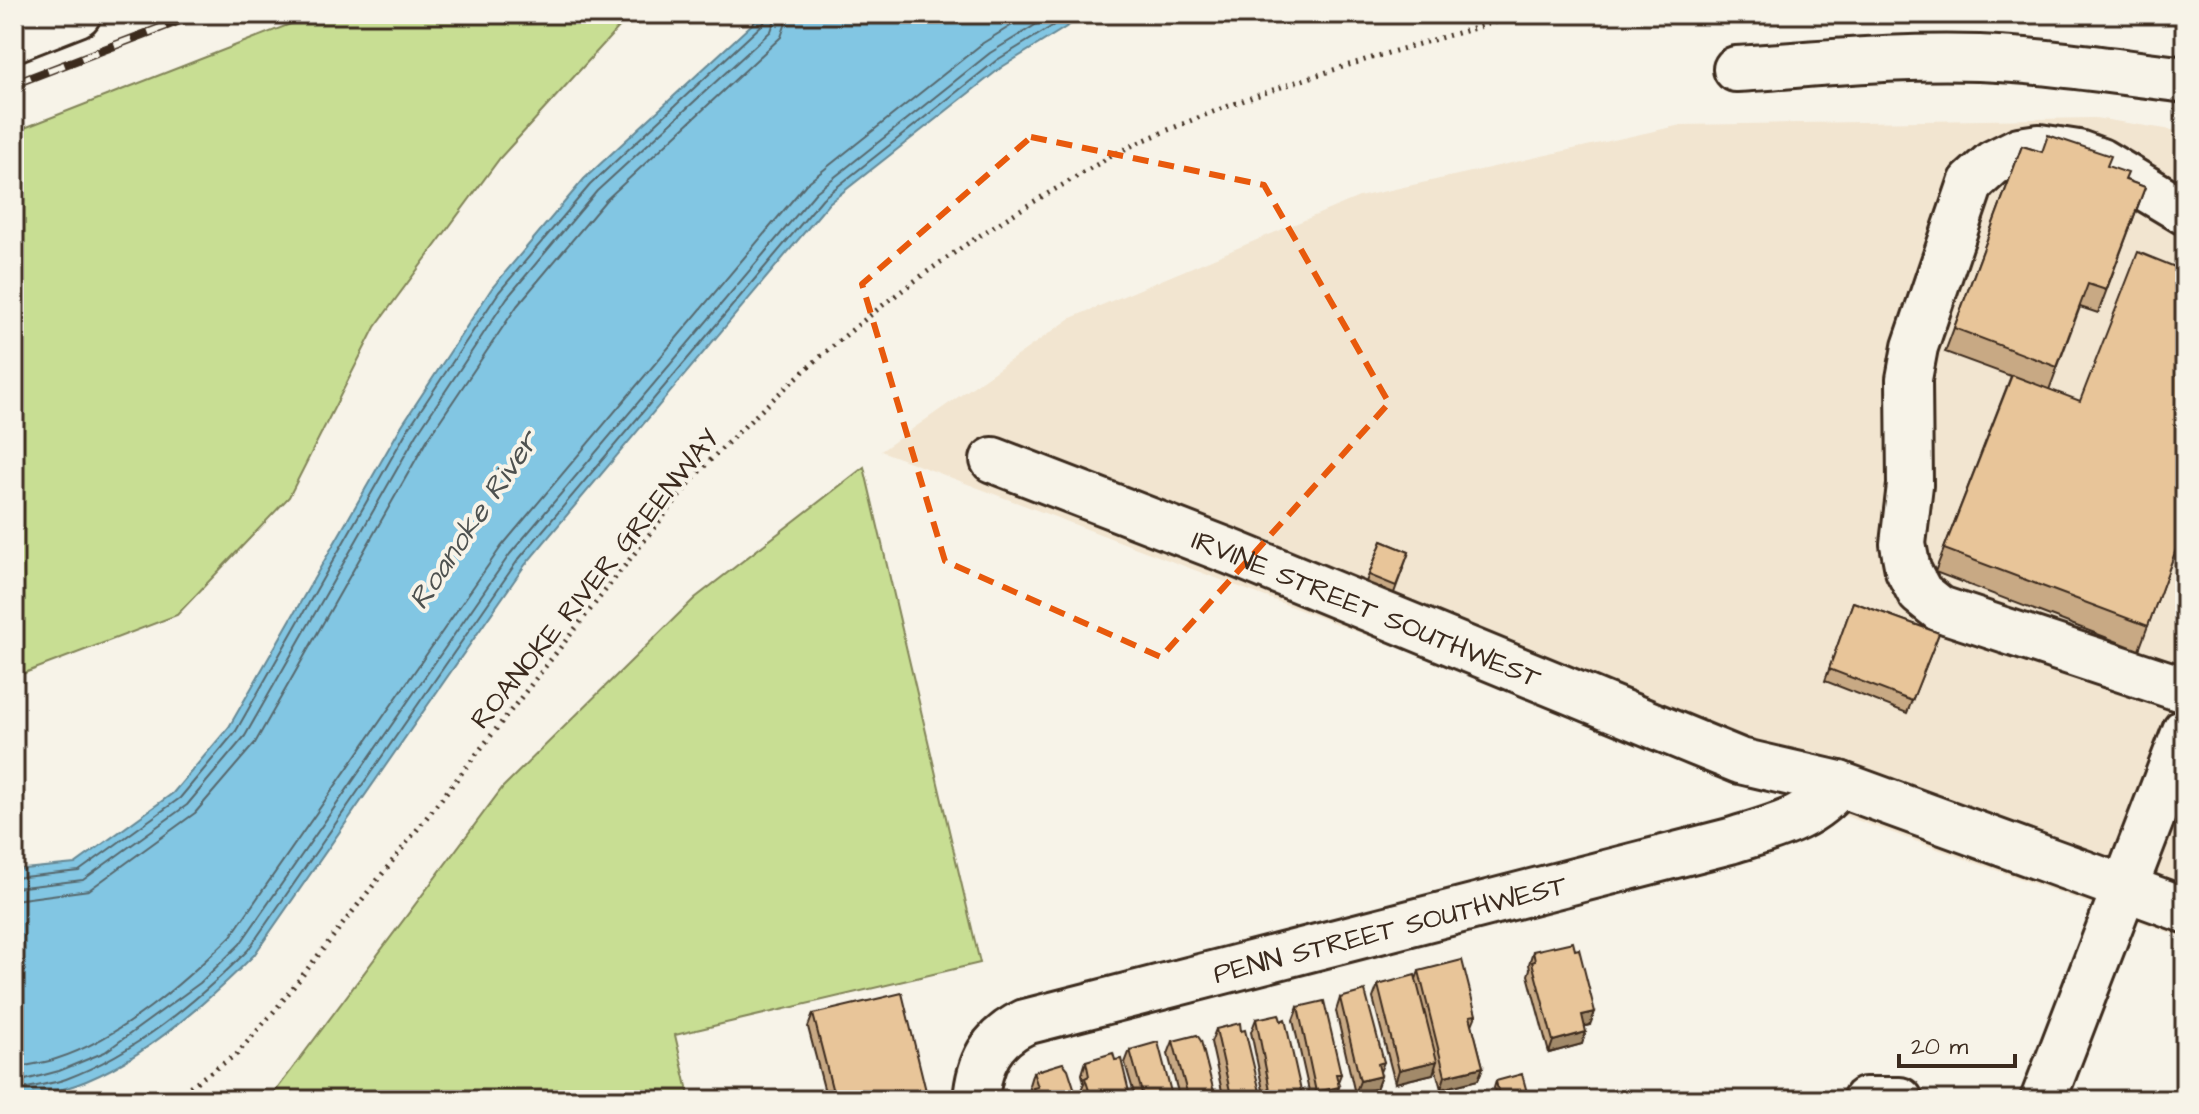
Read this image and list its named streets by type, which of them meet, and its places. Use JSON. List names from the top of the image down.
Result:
{
  "streets": {
    "street": ["IRVINE STREET SOUTHWEST", "PENN STREET SOUTHWEST"],
    "path": ["ROANOKE RIVER GREENWAY"]
  },
  "crossings": [
    ["IRVINE STREET SOUTHWEST", "PENN STREET SOUTHWEST"]
  ],
  "water": ["Roanoke River"],
  "scale_bar": "20 m"
}
